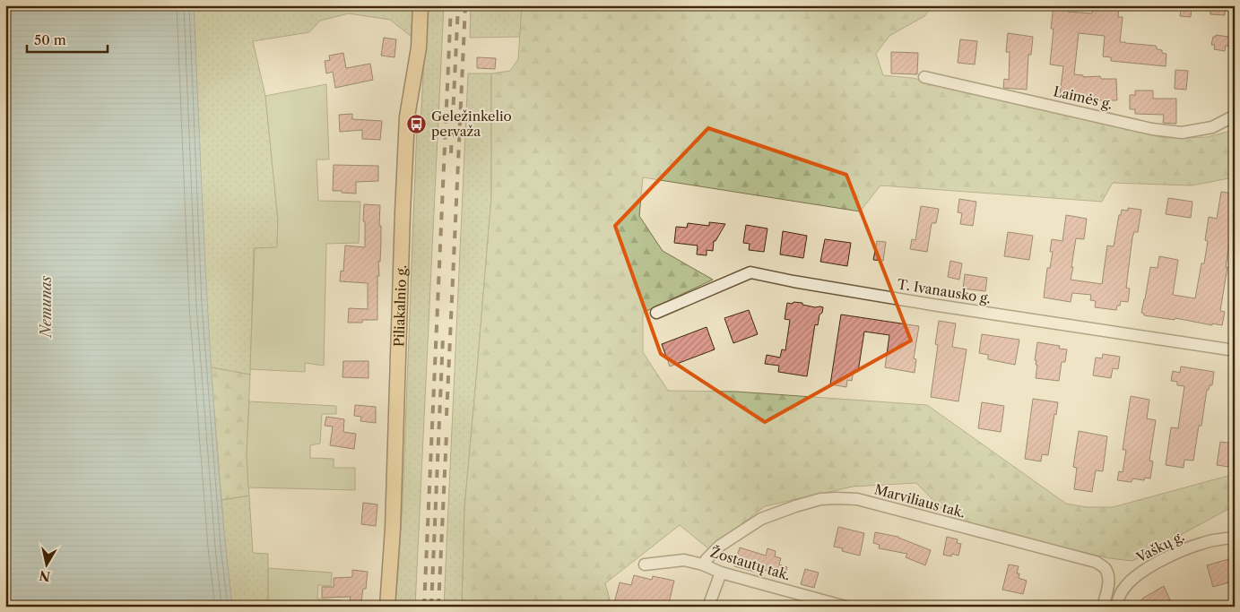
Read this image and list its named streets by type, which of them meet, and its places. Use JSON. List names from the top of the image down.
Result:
{
  "streets": {
    "main road": ["Piliakalnio g."],
    "street": [
      "Laimės g.",
      "T. Ivanausko g.",
      "Marviliaus tak.",
      "Vaškų g.",
      "Žostautų tak."
    ]
  },
  "crossings": [
    ["Marviliaus tak.", "Žostautų tak."]
  ],
  "water": ["Nemunas"],
  "places": {
    "bus stop": ["Geležinkelio pervaža"]
  },
  "scale_bar": "50 m",
  "north": "bottom"
}
